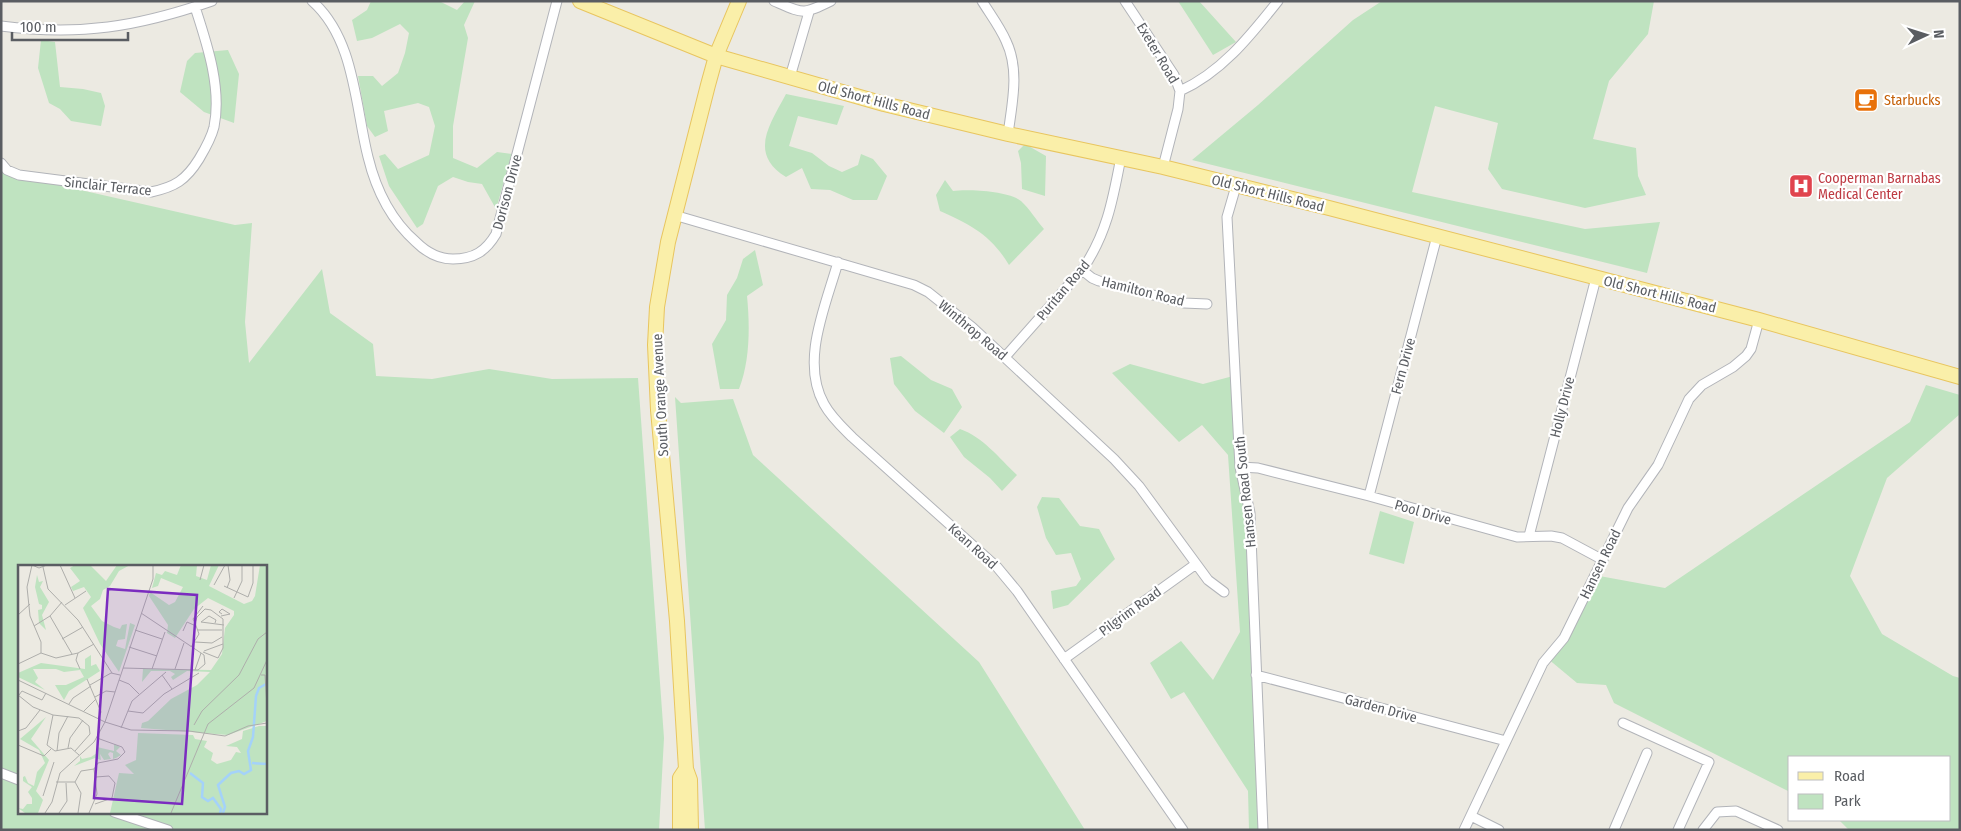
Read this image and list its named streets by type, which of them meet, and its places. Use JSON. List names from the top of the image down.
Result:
{
  "streets": {
    "main road": ["Old Short Hills Road", "South Orange Avenue"],
    "street": [
      "Exeter Road",
      "Sinclair Terrace",
      "Dorison Drive",
      "Puritan Road",
      "Hamilton Road",
      "Winthrop Road",
      "Fern Drive",
      "Holly Drive",
      "Hansen Road South",
      "Pool Drive",
      "Kean Road",
      "Hansen Road",
      "Pilgrim Road",
      "Garden Drive"
    ]
  },
  "crossings": [
    ["Exeter Road", "Old Short Hills Road"],
    ["Old Short Hills Road", "Puritan Road"],
    ["Old Short Hills Road", "Fern Drive"],
    ["Old Short Hills Road", "South Orange Avenue"],
    ["Old Short Hills Road", "Holly Drive"],
    ["Old Short Hills Road", "Hansen Road South"],
    ["Old Short Hills Road", "Hansen Road"],
    ["Puritan Road", "Hamilton Road"],
    ["Puritan Road", "Winthrop Road"],
    ["Winthrop Road", "South Orange Avenue"],
    ["Winthrop Road", "Kean Road"],
    ["Winthrop Road", "Pilgrim Road"],
    ["Fern Drive", "Pool Drive"],
    ["Holly Drive", "Pool Drive"],
    ["Hansen Road South", "Pool Drive"],
    ["Hansen Road South", "Garden Drive"],
    ["Pool Drive", "Hansen Road"],
    ["Kean Road", "Pilgrim Road"],
    ["Hansen Road", "Garden Drive"]
  ],
  "places": {
    "cafe": ["Starbucks"],
    "hospital": ["Cooperman Barnabas Medical Center"]
  },
  "legend": ["Road", "Park"],
  "scale_bar": "100 m",
  "north": "right"
}
